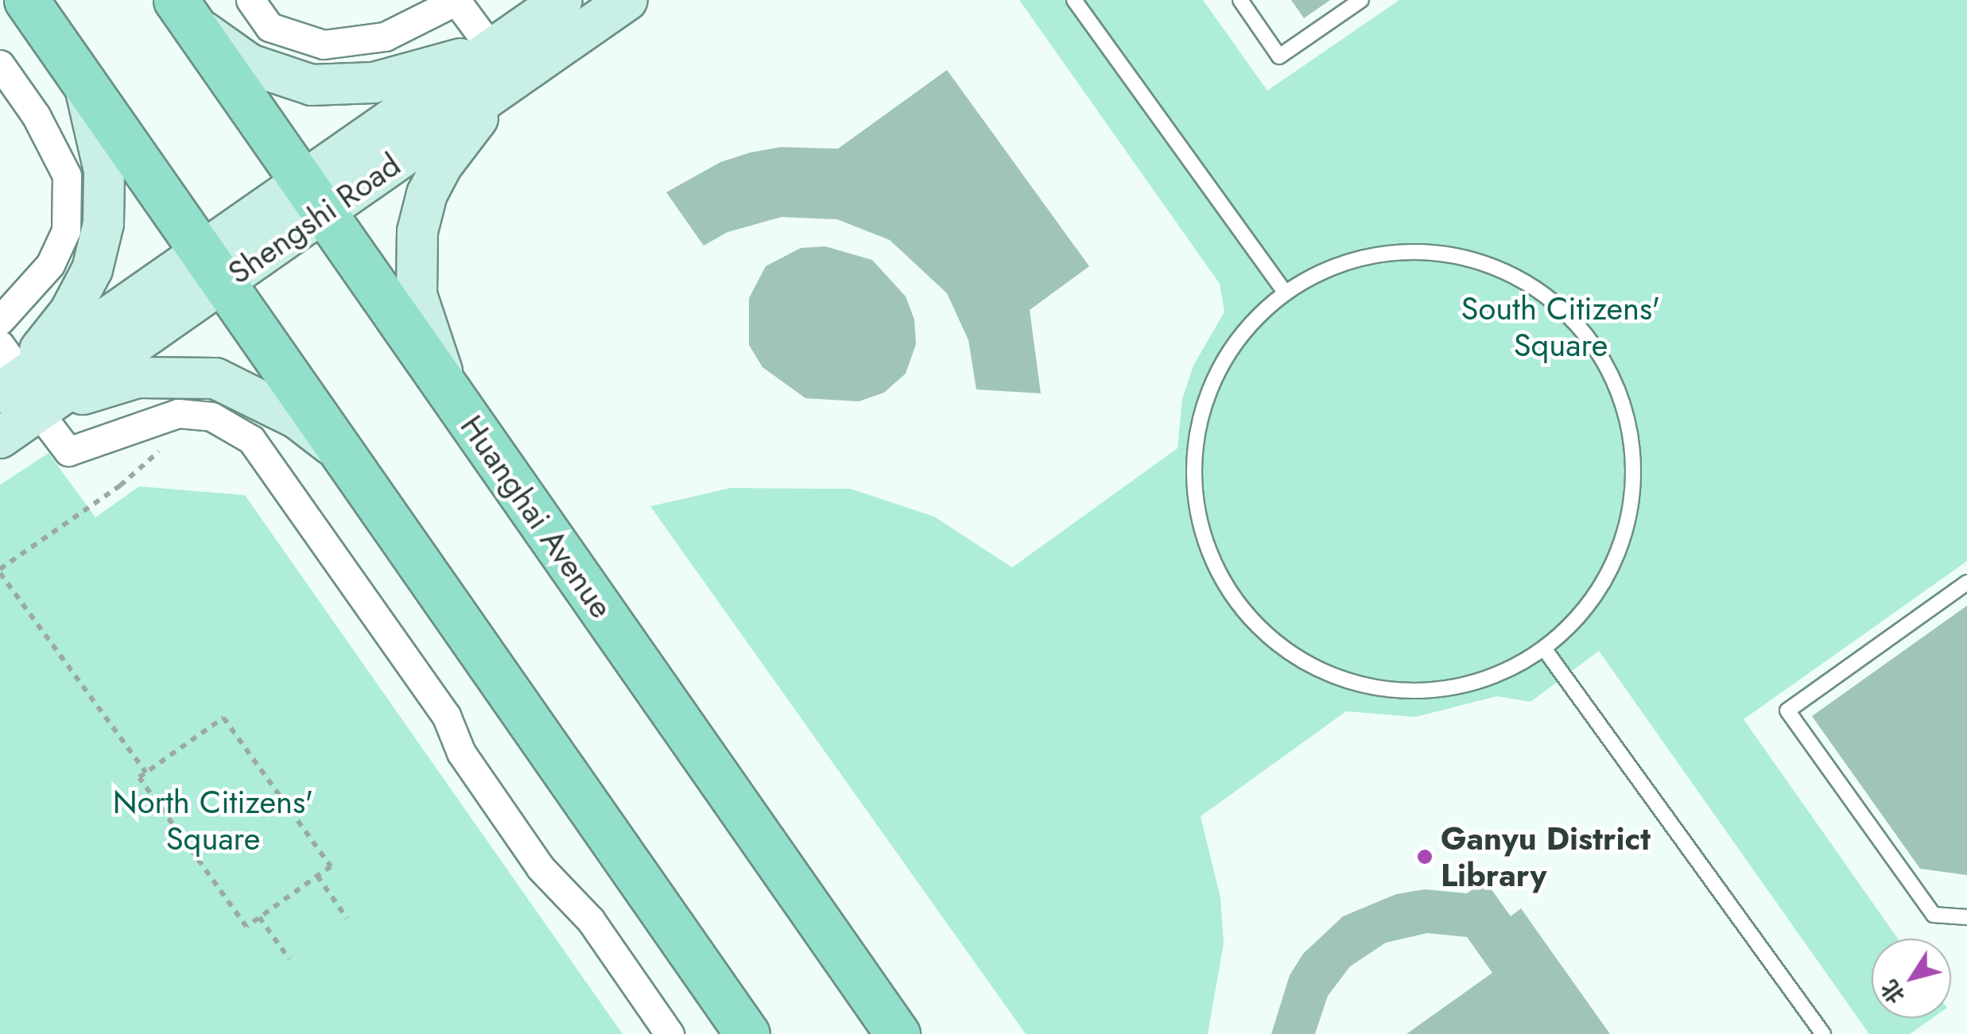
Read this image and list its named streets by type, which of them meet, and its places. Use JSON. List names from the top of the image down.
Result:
{
  "streets": {
    "main road": ["Shengshi Road", "Huanghai Avenue"]
  },
  "crossings": [
    ["Shengshi Road", "Huanghai Avenue"]
  ],
  "parks": ["South Citizens' Square", "North Citizens' Square"],
  "places": ["Ganyu District Library"],
  "north": "bottom left"
}
